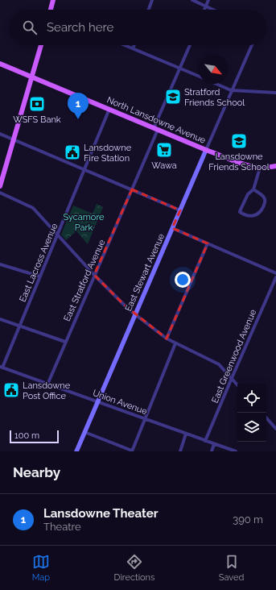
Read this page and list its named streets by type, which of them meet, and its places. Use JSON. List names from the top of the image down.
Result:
{
  "streets": {
    "main road": ["North Lansdowne Avenue"],
    "street": [
      "East Lacross Avenue",
      "East Stewart Avenue",
      "East Stratford Avenue",
      "East Greenwood Avenue",
      "Union Avenue"
    ]
  },
  "crossings": [
    ["North Lansdowne Avenue", "East Lacross Avenue"],
    ["North Lansdowne Avenue", "East Stewart Avenue"],
    ["North Lansdowne Avenue", "East Stratford Avenue"],
    ["East Lacross Avenue", "Union Avenue"],
    ["East Stewart Avenue", "Union Avenue"],
    ["East Stratford Avenue", "Union Avenue"],
    ["East Greenwood Avenue", "Union Avenue"]
  ],
  "parks": ["Sycamore Park"],
  "places": {
    "school or university": ["Stratford Friends School", "Lansdowne Friends School"],
    "bank": ["WSFS Bank"],
    "supermarket": ["Wawa"],
    "public building": ["Lansdowne Fire Station", "Lansdowne Post Office"]
  },
  "scale_bar": "100 m",
  "north": "bottom right",
  "page": {
    "search": "Search here",
    "pins": "1",
    "scale": "100 m",
    "heading": "Nearby",
    "list": [
      {
        "mark": "1",
        "name": "Lansdowne Theater",
        "note": "Theatre",
        "value": "390 m"
      }
    ],
    "nav": ["Map", "Directions", "Saved"]
  }
}
